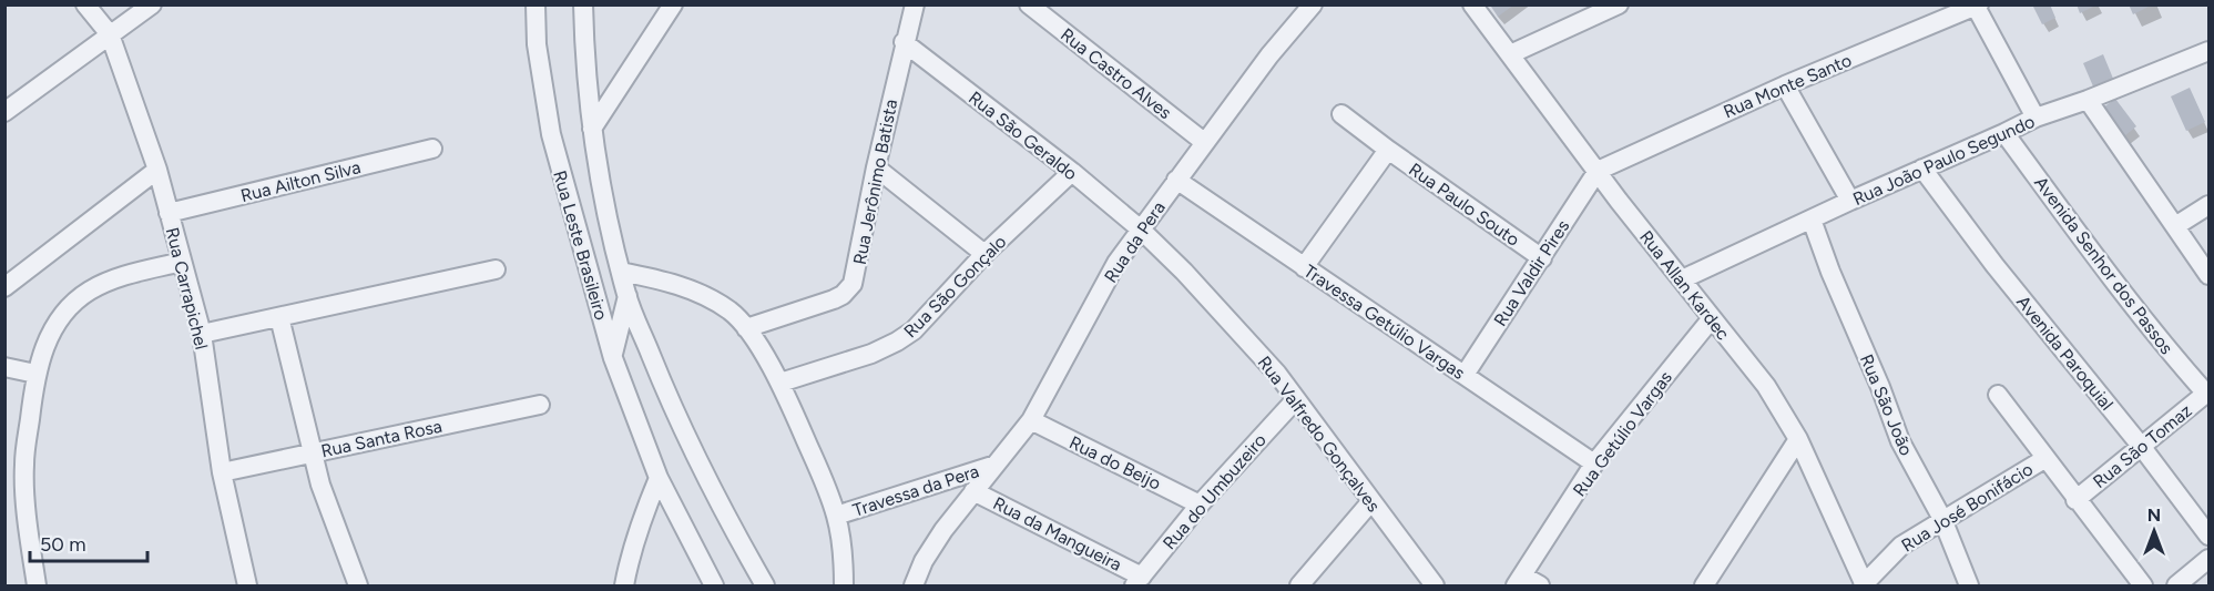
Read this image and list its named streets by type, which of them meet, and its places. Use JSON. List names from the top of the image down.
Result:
{
  "streets": {
    "street": [
      "Rua Castro Alves",
      "Rua Monte Santo",
      "Rua São Geraldo",
      "Rua João Paulo Segundo",
      "Rua Ailton Silva",
      "Rua Jerônimo Batista",
      "Rua Paulo Souto",
      "Rua da Pera",
      "Rua Leste Brasileiro",
      "Avenida Senhor dos Passos",
      "Rua Valdir Pires",
      "Rua Allan Kardec",
      "Rua São Gonçalo",
      "Rua Carrapichel",
      "Travessa Getúlio Vargas",
      "Avenida Paroquial",
      "Rua São João",
      "Rua Valfredo Gonçalves",
      "Rua Getúlio Vargas",
      "Rua Santa Rosa",
      "Rua São Tomaz",
      "Rua do Beijo",
      "Travessa da Pera",
      "Rua do Umbuzeiro",
      "Rua José Bonifácio",
      "Rua da Mangueira"
    ]
  },
  "crossings": [
    ["Rua Castro Alves", "Rua da Pera"],
    ["Rua Monte Santo", "Rua Valdir Pires"],
    ["Rua Monte Santo", "Rua Allan Kardec"],
    ["Rua São Geraldo", "Rua Jerônimo Batista"],
    ["Rua São Geraldo", "Rua da Pera"],
    ["Rua São Geraldo", "Rua São Gonçalo"],
    ["Rua São Geraldo", "Rua Valfredo Gonçalves"],
    ["Rua João Paulo Segundo", "Avenida Senhor dos Passos"],
    ["Rua João Paulo Segundo", "Rua Allan Kardec"],
    ["Rua João Paulo Segundo", "Avenida Paroquial"],
    ["Rua João Paulo Segundo", "Rua São João"],
    ["Rua Ailton Silva", "Rua Carrapichel"],
    ["Rua Paulo Souto", "Rua Valdir Pires"],
    ["Rua da Pera", "Travessa Getúlio Vargas"],
    ["Rua da Pera", "Rua Valfredo Gonçalves"],
    ["Rua da Pera", "Rua do Beijo"],
    ["Rua da Pera", "Travessa da Pera"],
    ["Rua da Pera", "Rua da Mangueira"],
    ["Avenida Senhor dos Passos", "Rua São Tomaz"],
    ["Rua Valdir Pires", "Rua Allan Kardec"],
    ["Rua Valdir Pires", "Travessa Getúlio Vargas"],
    ["Rua Allan Kardec", "Rua Getúlio Vargas"],
    ["Rua Allan Kardec", "Rua José Bonifácio"],
    ["Rua Carrapichel", "Rua Santa Rosa"],
    ["Travessa Getúlio Vargas", "Rua Getúlio Vargas"],
    ["Avenida Paroquial", "Rua São Tomaz"],
    ["Rua São João", "Rua José Bonifácio"],
    ["Rua Valfredo Gonçalves", "Rua do Umbuzeiro"],
    ["Rua do Beijo", "Rua do Umbuzeiro"],
    ["Rua do Umbuzeiro", "Rua da Mangueira"]
  ],
  "scale_bar": "50 m",
  "north": "top"
}
